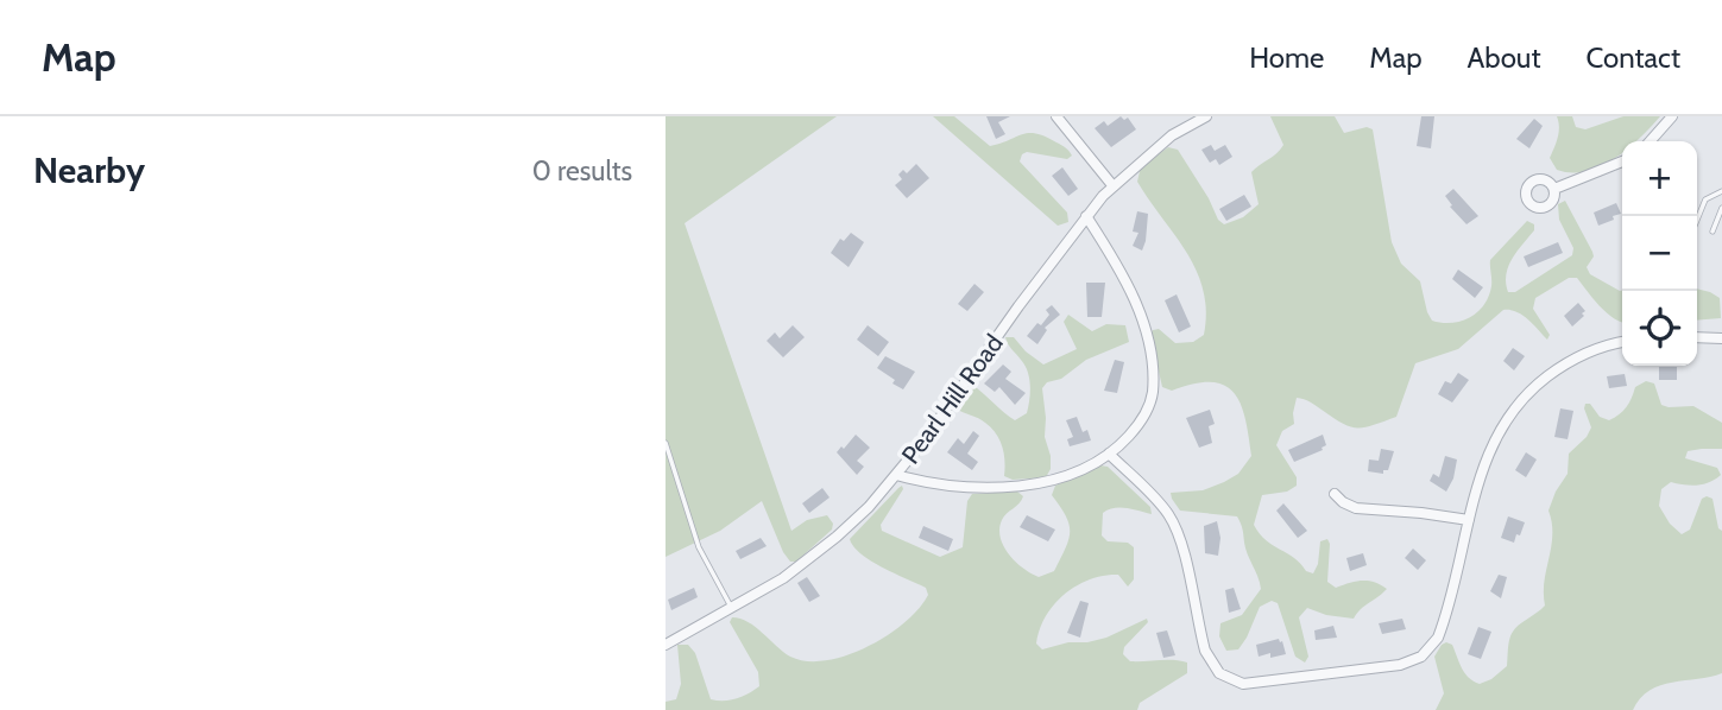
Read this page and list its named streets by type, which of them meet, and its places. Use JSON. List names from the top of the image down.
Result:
{
  "streets": {
    "street": ["Pearl Hill Road"]
  },
  "page": {
    "header": "Map",
    "nav": [
      "Home",
      "Map",
      "About",
      "Contact"
    ],
    "heading": ["Nearby", "0 results"],
    "map_buttons": ["+", "−"]
  }
}
